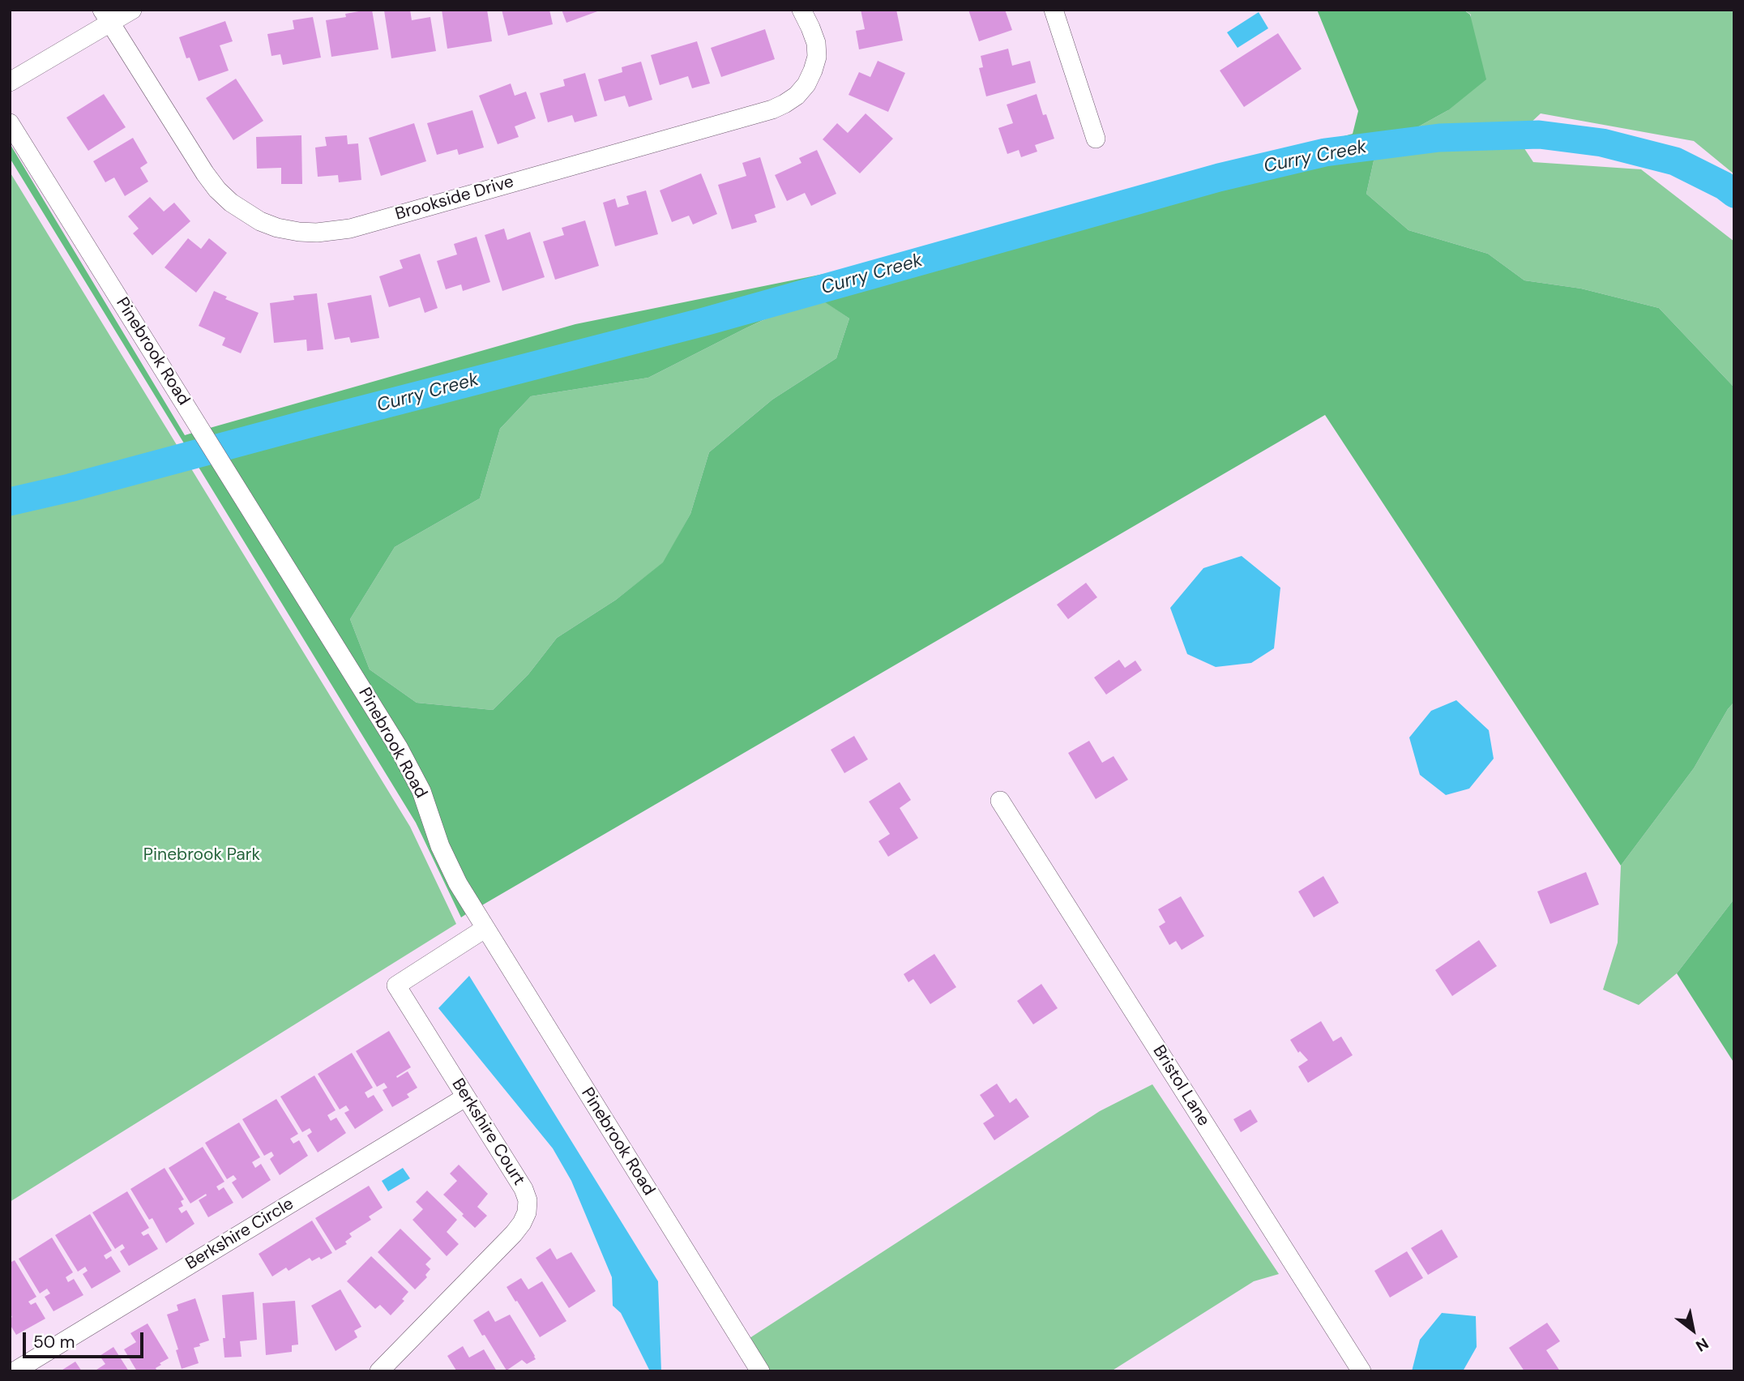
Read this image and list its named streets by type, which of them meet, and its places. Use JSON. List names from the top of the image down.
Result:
{
  "streets": {
    "street": [
      "Brookside Drive",
      "Pinebrook Road",
      "Bristol Lane",
      "Berkshire Court",
      "Berkshire Circle"
    ]
  },
  "crossings": [
    ["Pinebrook Road", "Berkshire Court"],
    ["Berkshire Court", "Berkshire Circle"]
  ],
  "water": ["Curry Creek"],
  "parks": ["Pinebrook Park"],
  "scale_bar": "50 m",
  "north": "bottom right"
}
